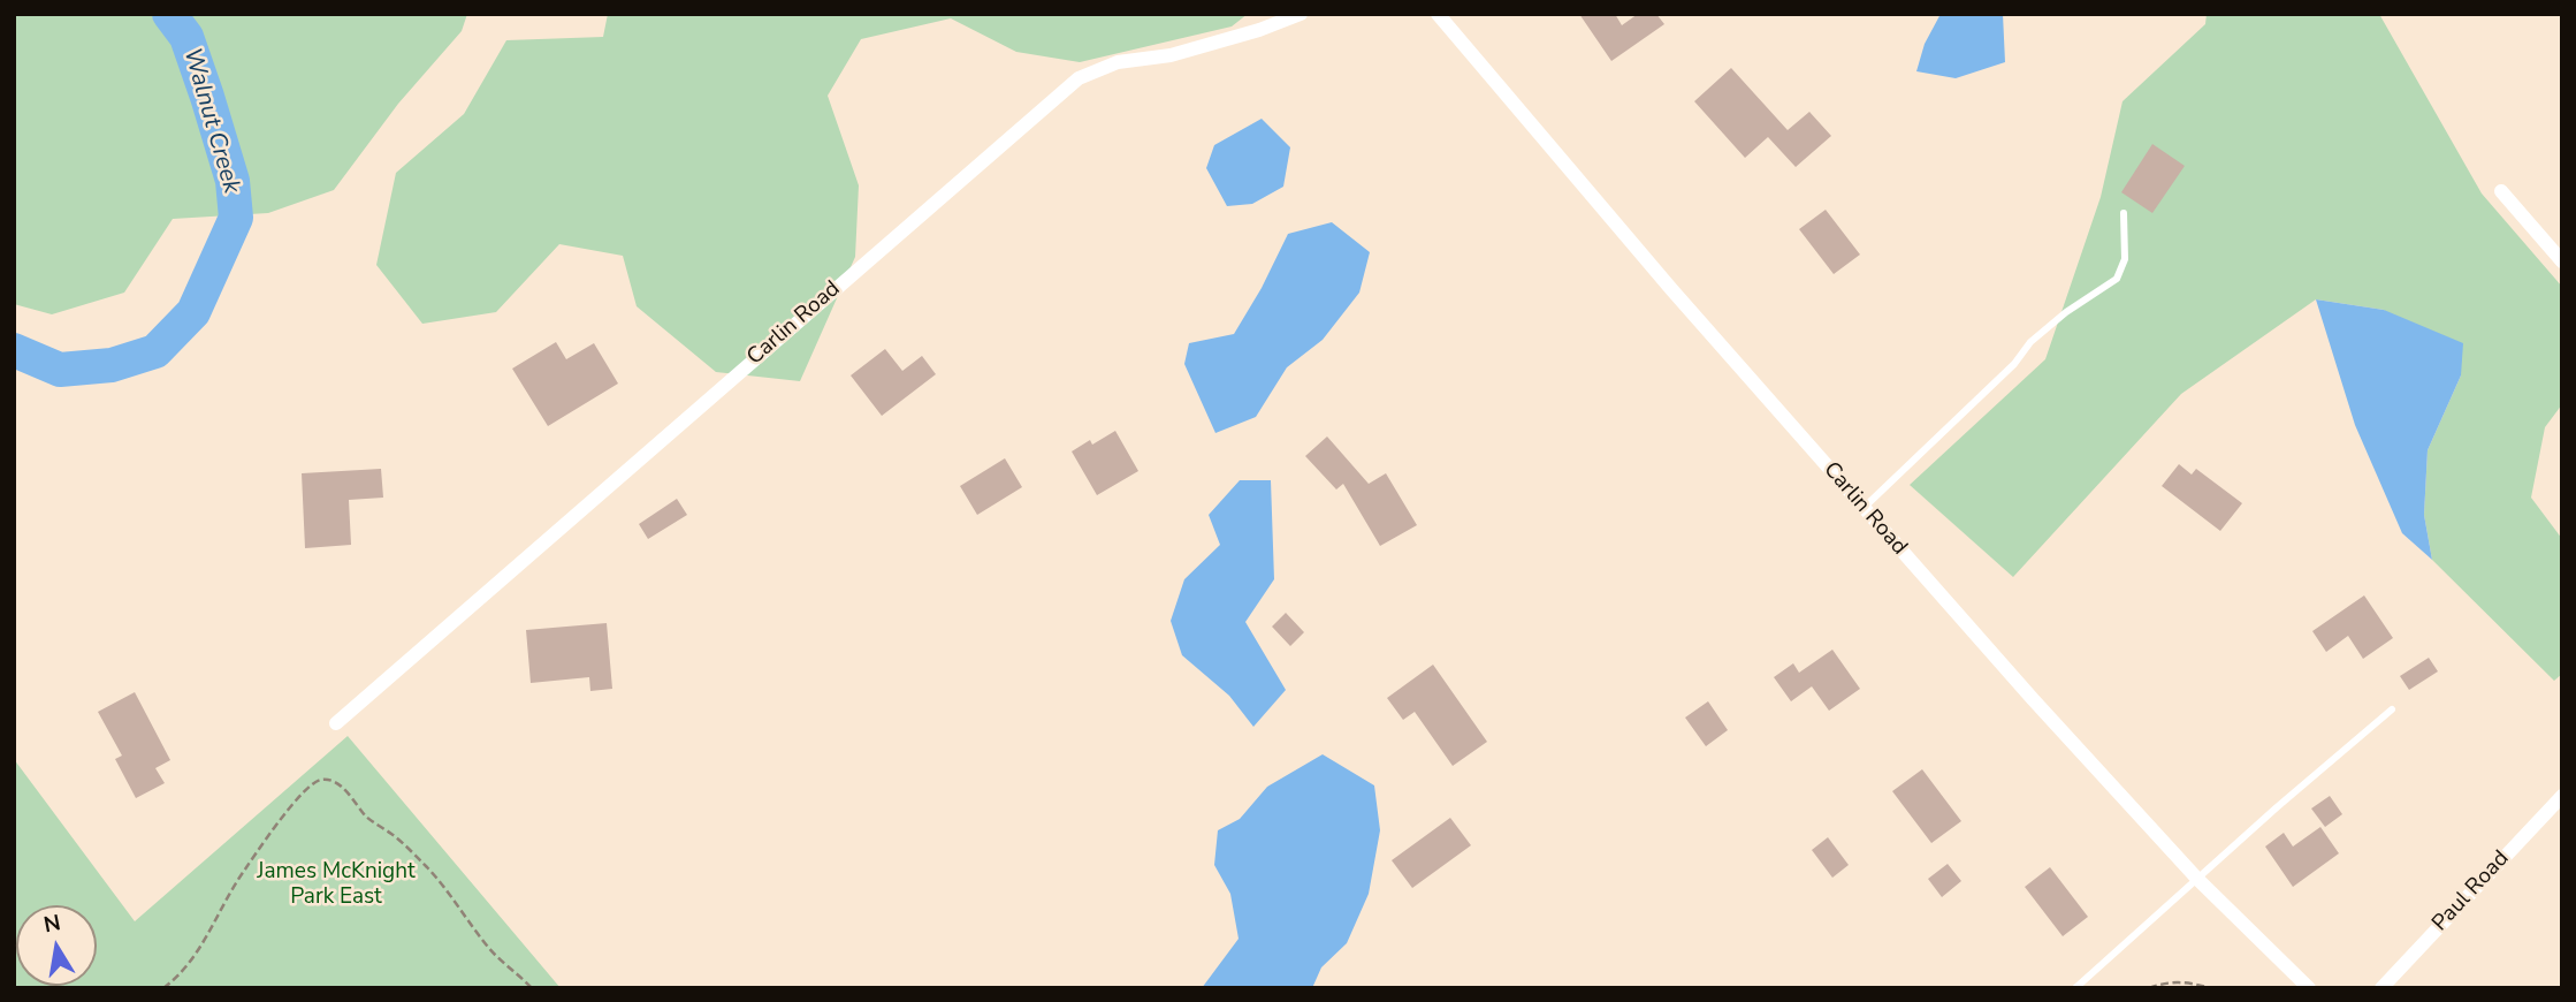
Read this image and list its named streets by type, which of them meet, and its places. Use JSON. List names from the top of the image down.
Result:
{
  "streets": {
    "street": ["Carlin Road", "Paul Road"]
  },
  "water": ["Walnut Creek"],
  "parks": ["James McKnight Park East"],
  "north": "top"
}
